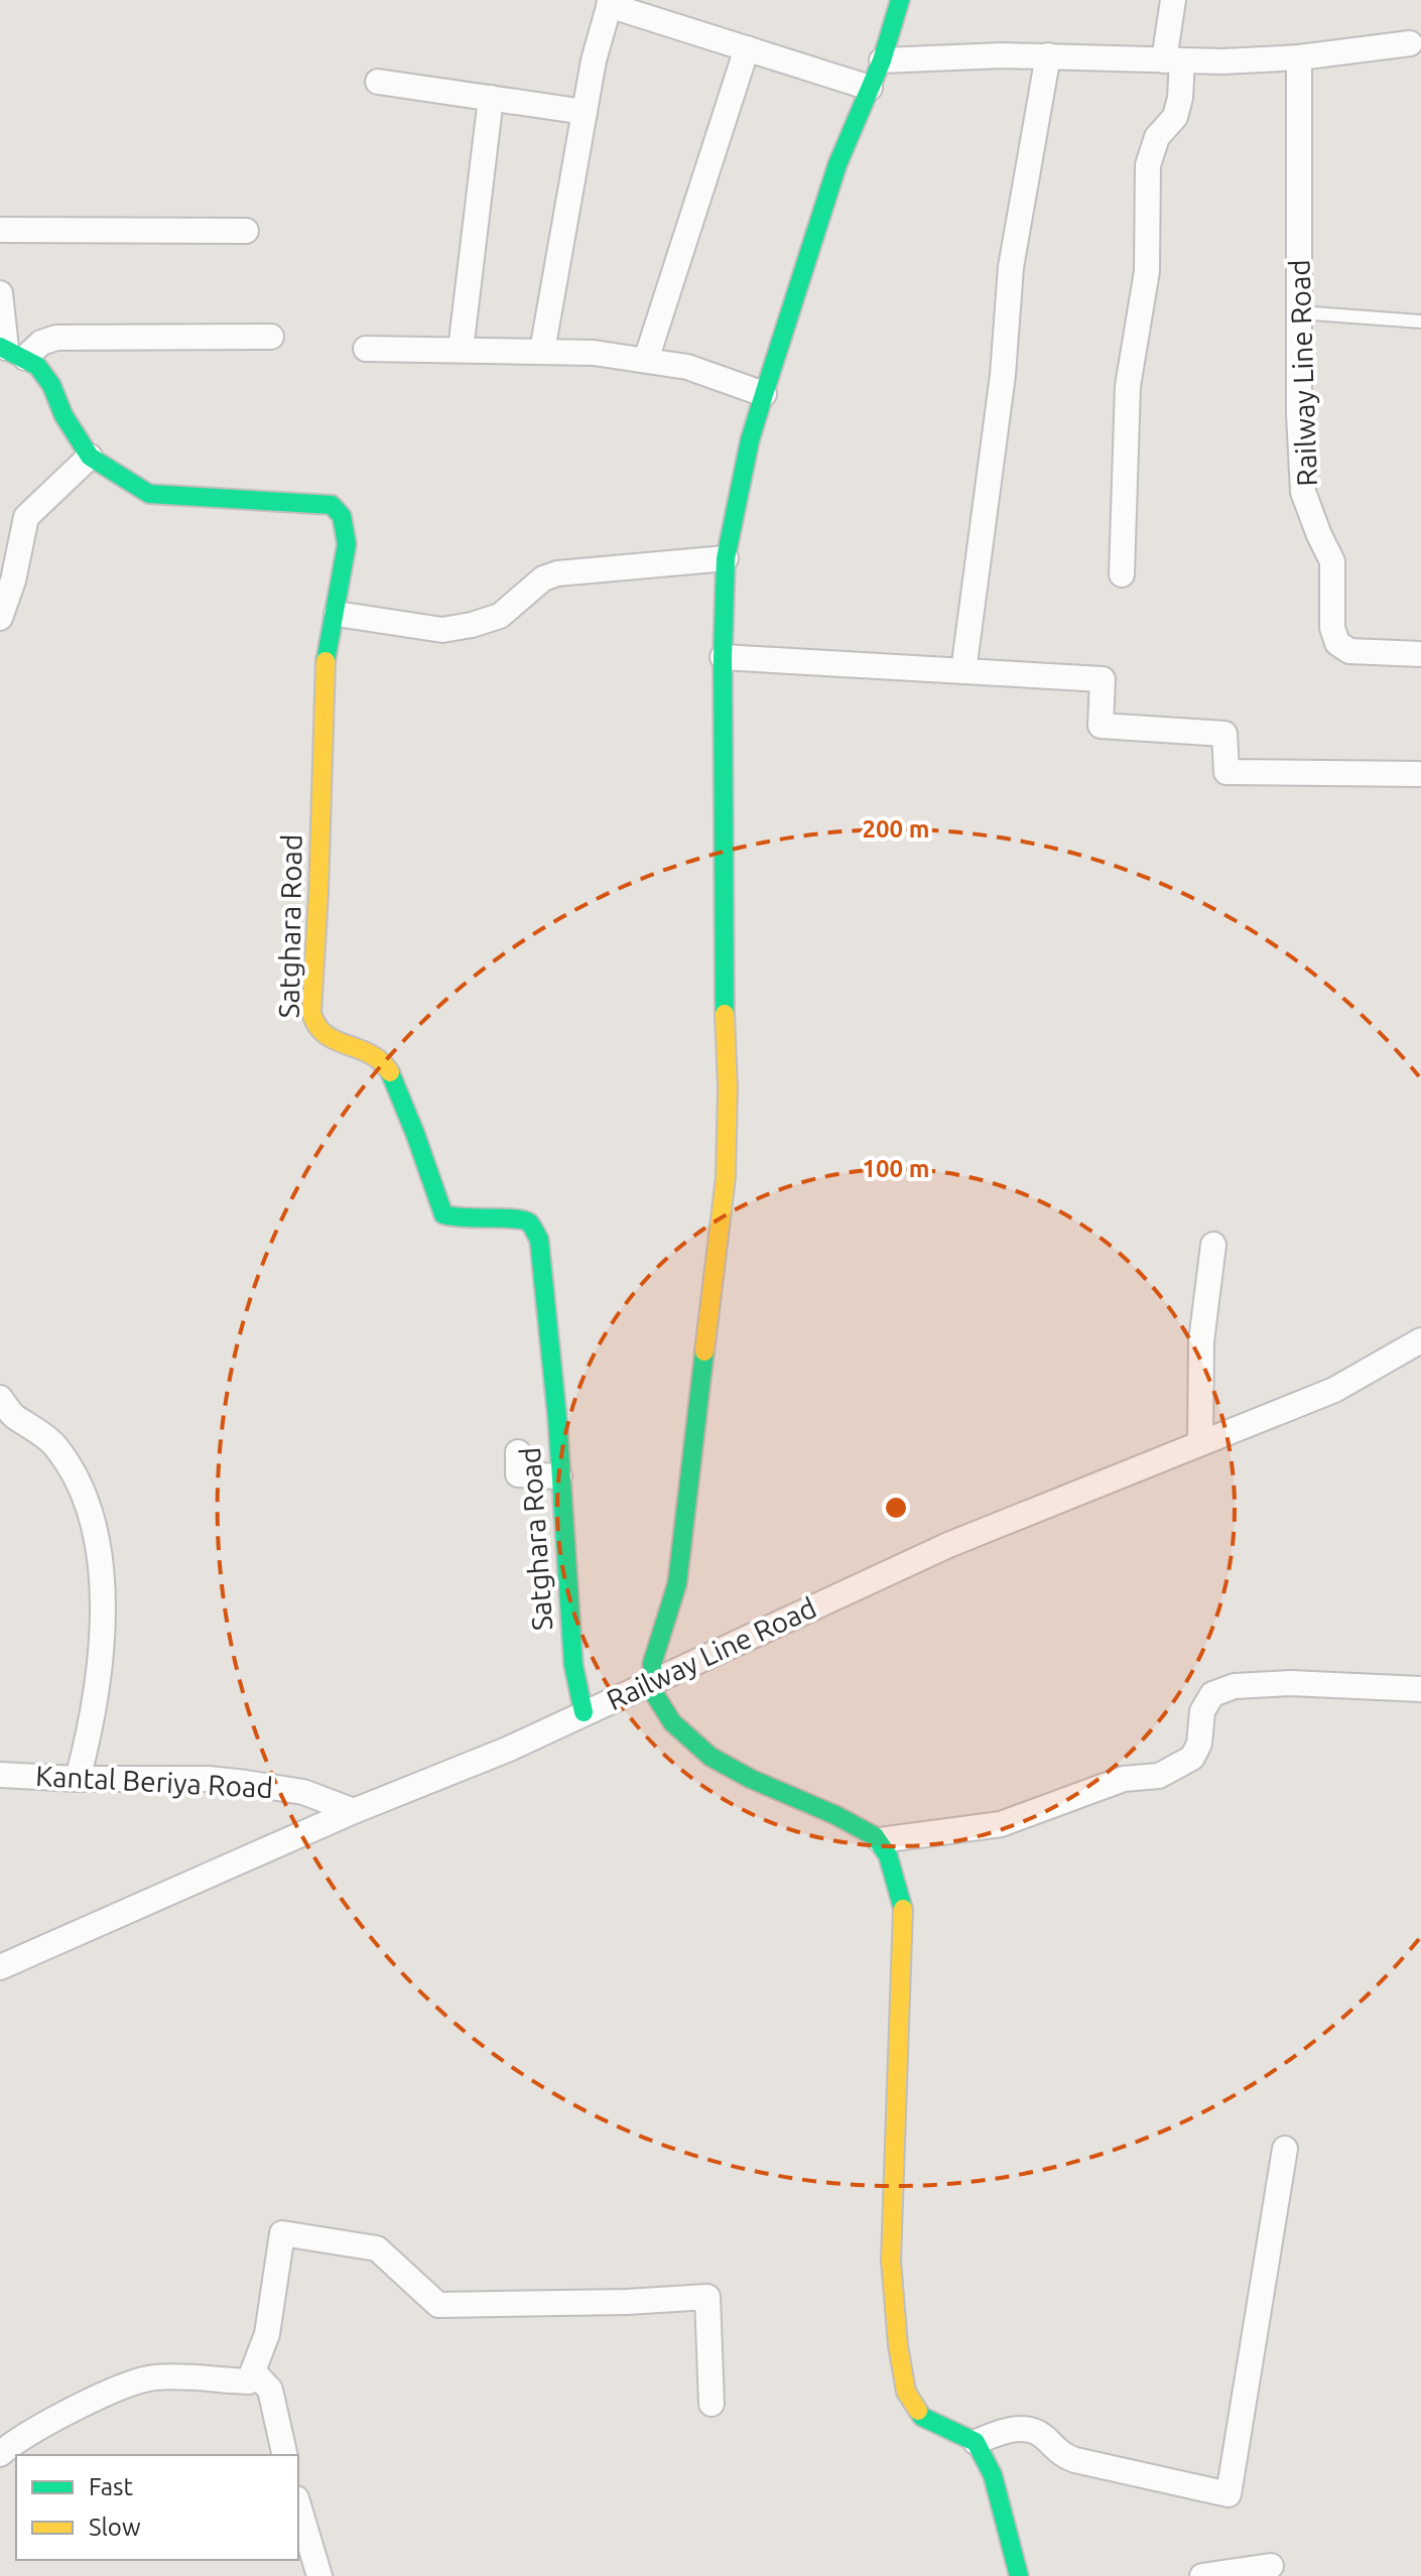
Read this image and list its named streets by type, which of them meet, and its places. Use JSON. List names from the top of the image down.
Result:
{
  "streets": {
    "street": ["Railway Line Road", "Satghara Road", "Kantal Beriya Road"]
  },
  "crossings": [
    ["Railway Line Road", "Satghara Road"],
    ["Railway Line Road", "Kantal Beriya Road"]
  ],
  "legend": ["Fast", "Slow"],
  "rings": ["200 m", "100 m"]
}
